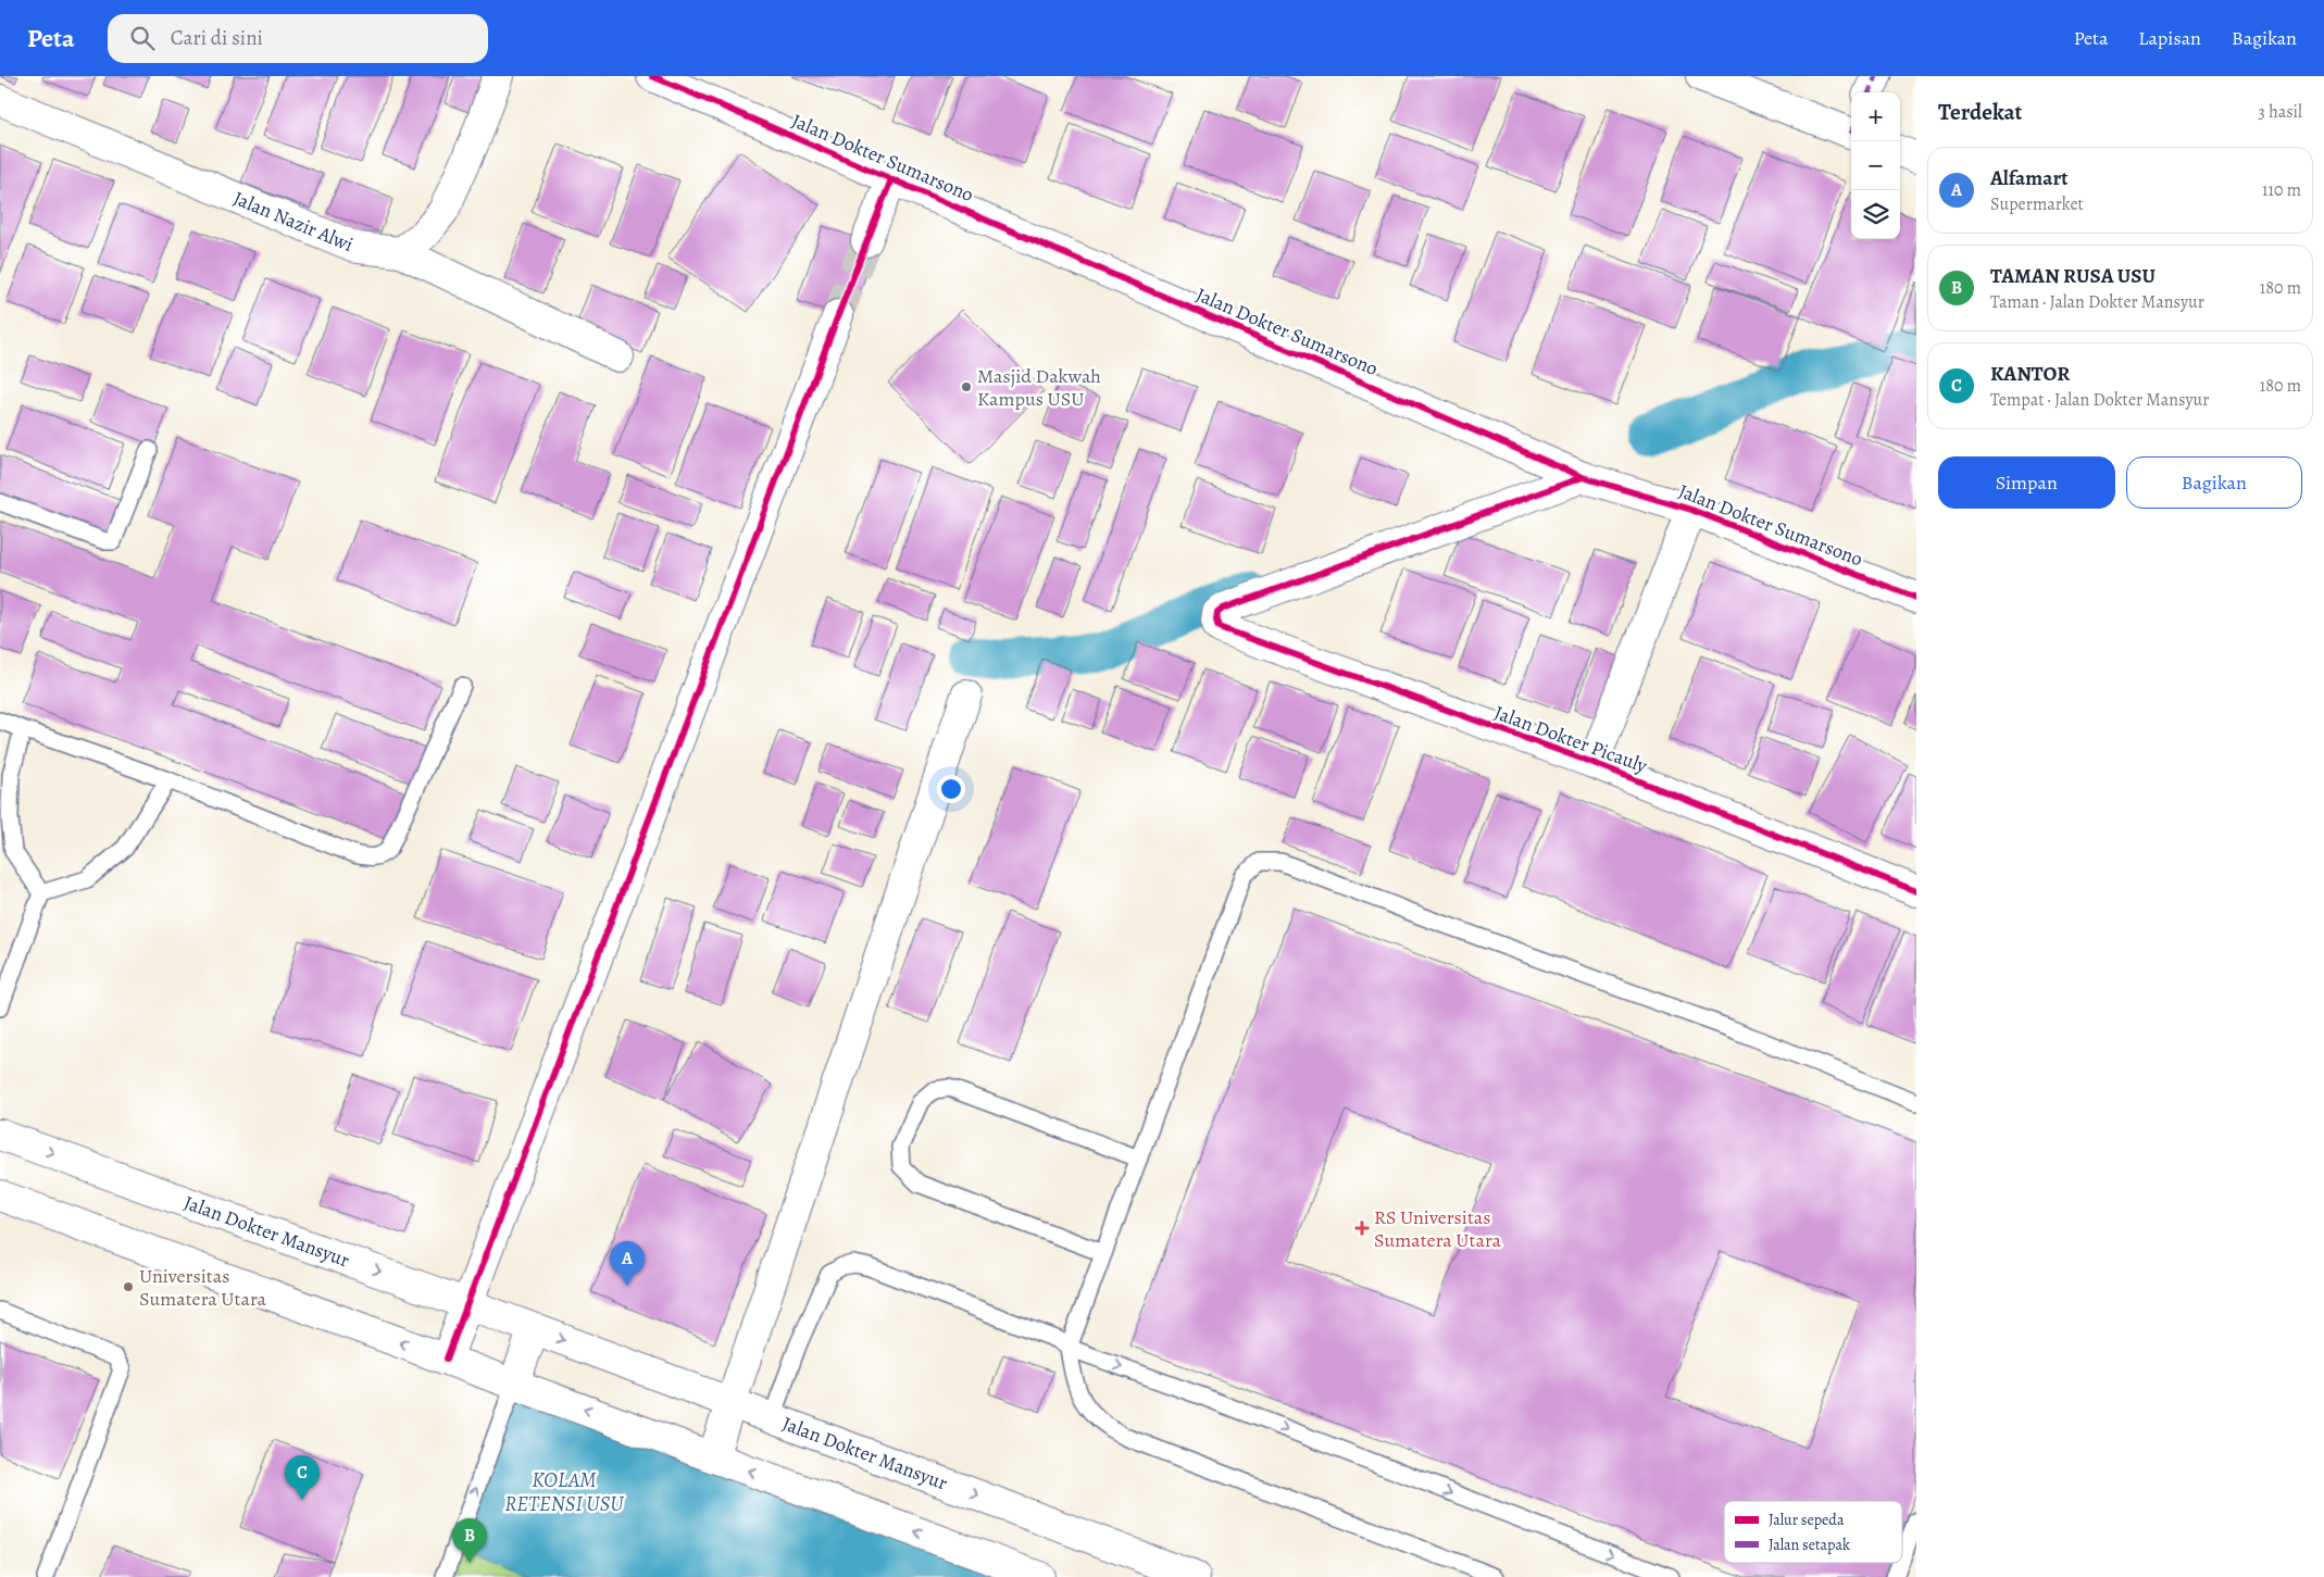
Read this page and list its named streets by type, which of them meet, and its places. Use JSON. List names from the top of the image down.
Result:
{
  "streets": {
    "street": [
      "Jalan Dokter Sumarsono",
      "Jalan Nazir Alwi",
      "Jalan Dokter Picauly",
      "Jalan Dokter Mansyur"
    ]
  },
  "crossings": [
    ["Jalan Dokter Sumarsono", "Jalan Dokter Picauly"]
  ],
  "water": ["KOLAM RETENSI USU"],
  "places": {
    "other": ["Masjid Dakwah Kampus USU", "Universitas Sumatera Utara"],
    "health": ["RS Universitas Sumatera Utara"]
  },
  "legend": ["Jalur sepeda", "Jalan setapak"],
  "page": {
    "header": "Peta",
    "search": "Cari di sini",
    "nav": ["Peta", "Lapisan", "Bagikan"],
    "heading": ["Terdekat", "3 hasil"],
    "map_buttons": ["+", "−"],
    "list": [
      {
        "mark": "A",
        "name": "Alfamart",
        "note": "Supermarket",
        "value": "110 m"
      },
      {
        "mark": "B",
        "name": "TAMAN RUSA USU",
        "note": "Taman · Jalan Dokter Mansyur",
        "value": "180 m"
      },
      {
        "mark": "C",
        "name": "KANTOR",
        "note": "Tempat · Jalan Dokter Mansyur",
        "value": "180 m"
      }
    ],
    "buttons": ["Simpan", "Bagikan"],
    "pins": ["A", "C", "B"]
  }
}
